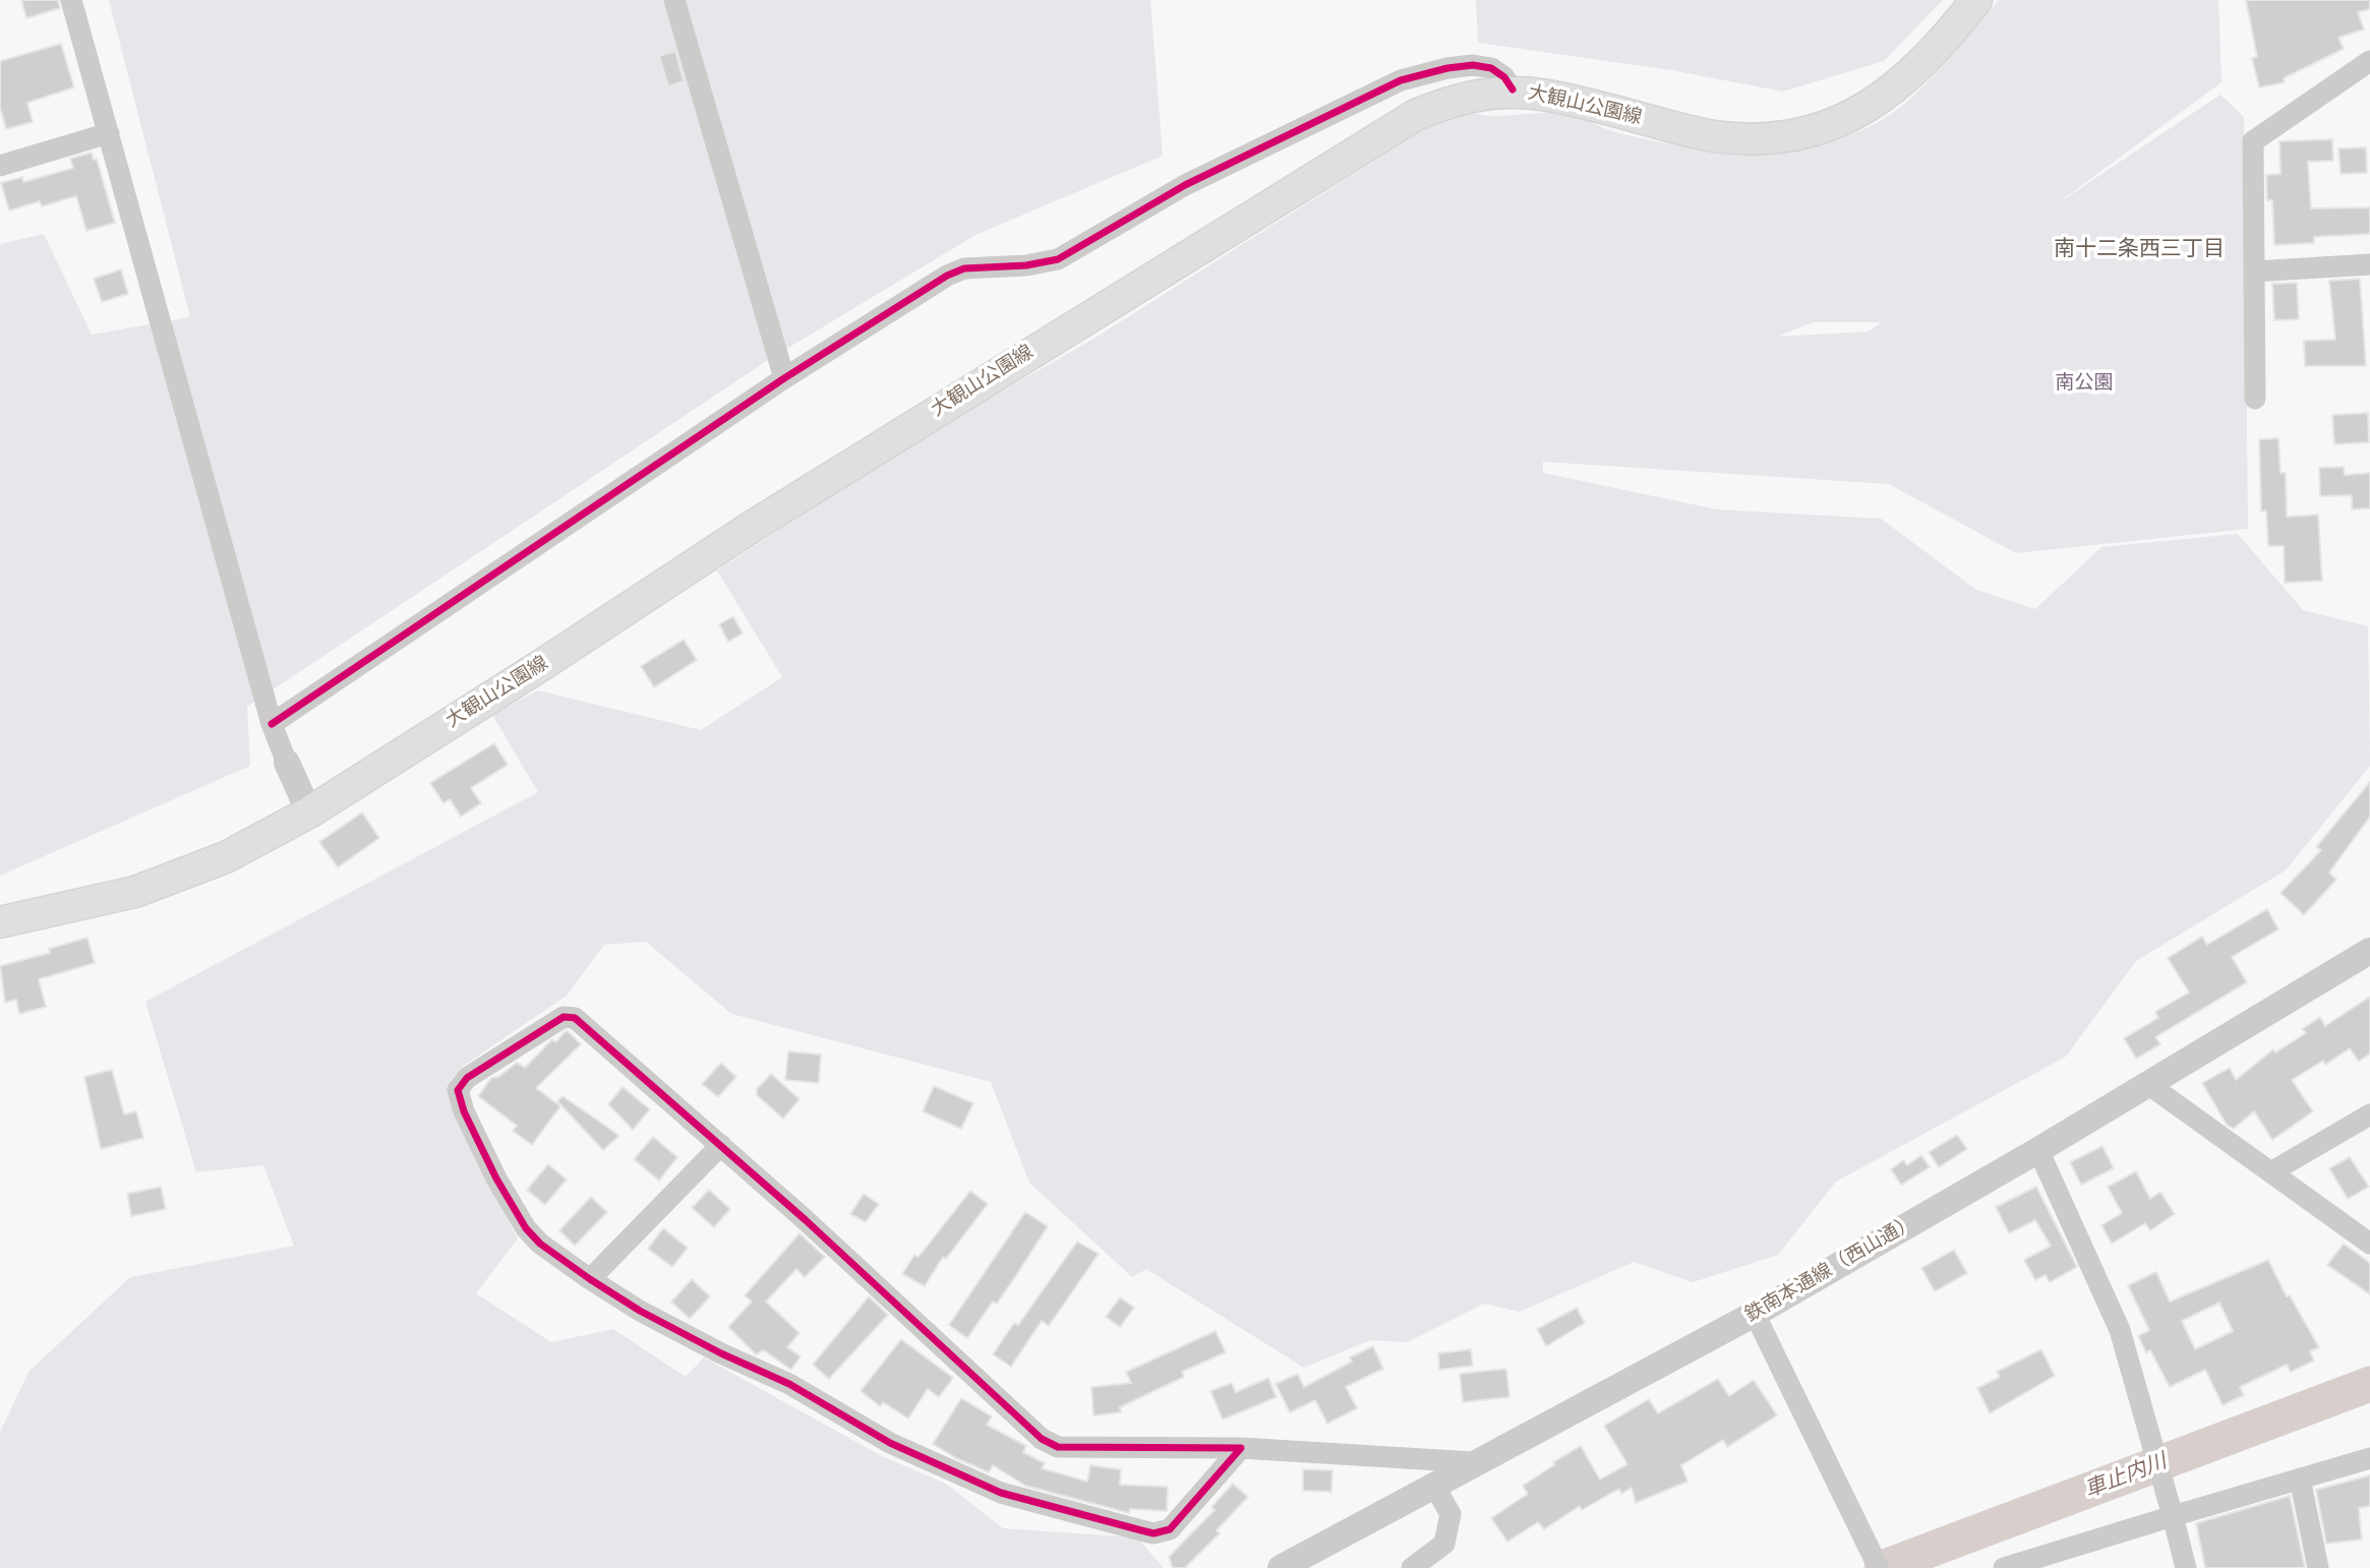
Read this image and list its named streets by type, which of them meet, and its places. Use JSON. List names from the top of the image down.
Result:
{
  "streets": {
    "main road": ["大観山公園線"],
    "street": ["鉄南本通線（西山通）"]
  },
  "districts": ["南十二条西三丁目"],
  "water": ["車止内川"],
  "parks": ["南公園"]
}
